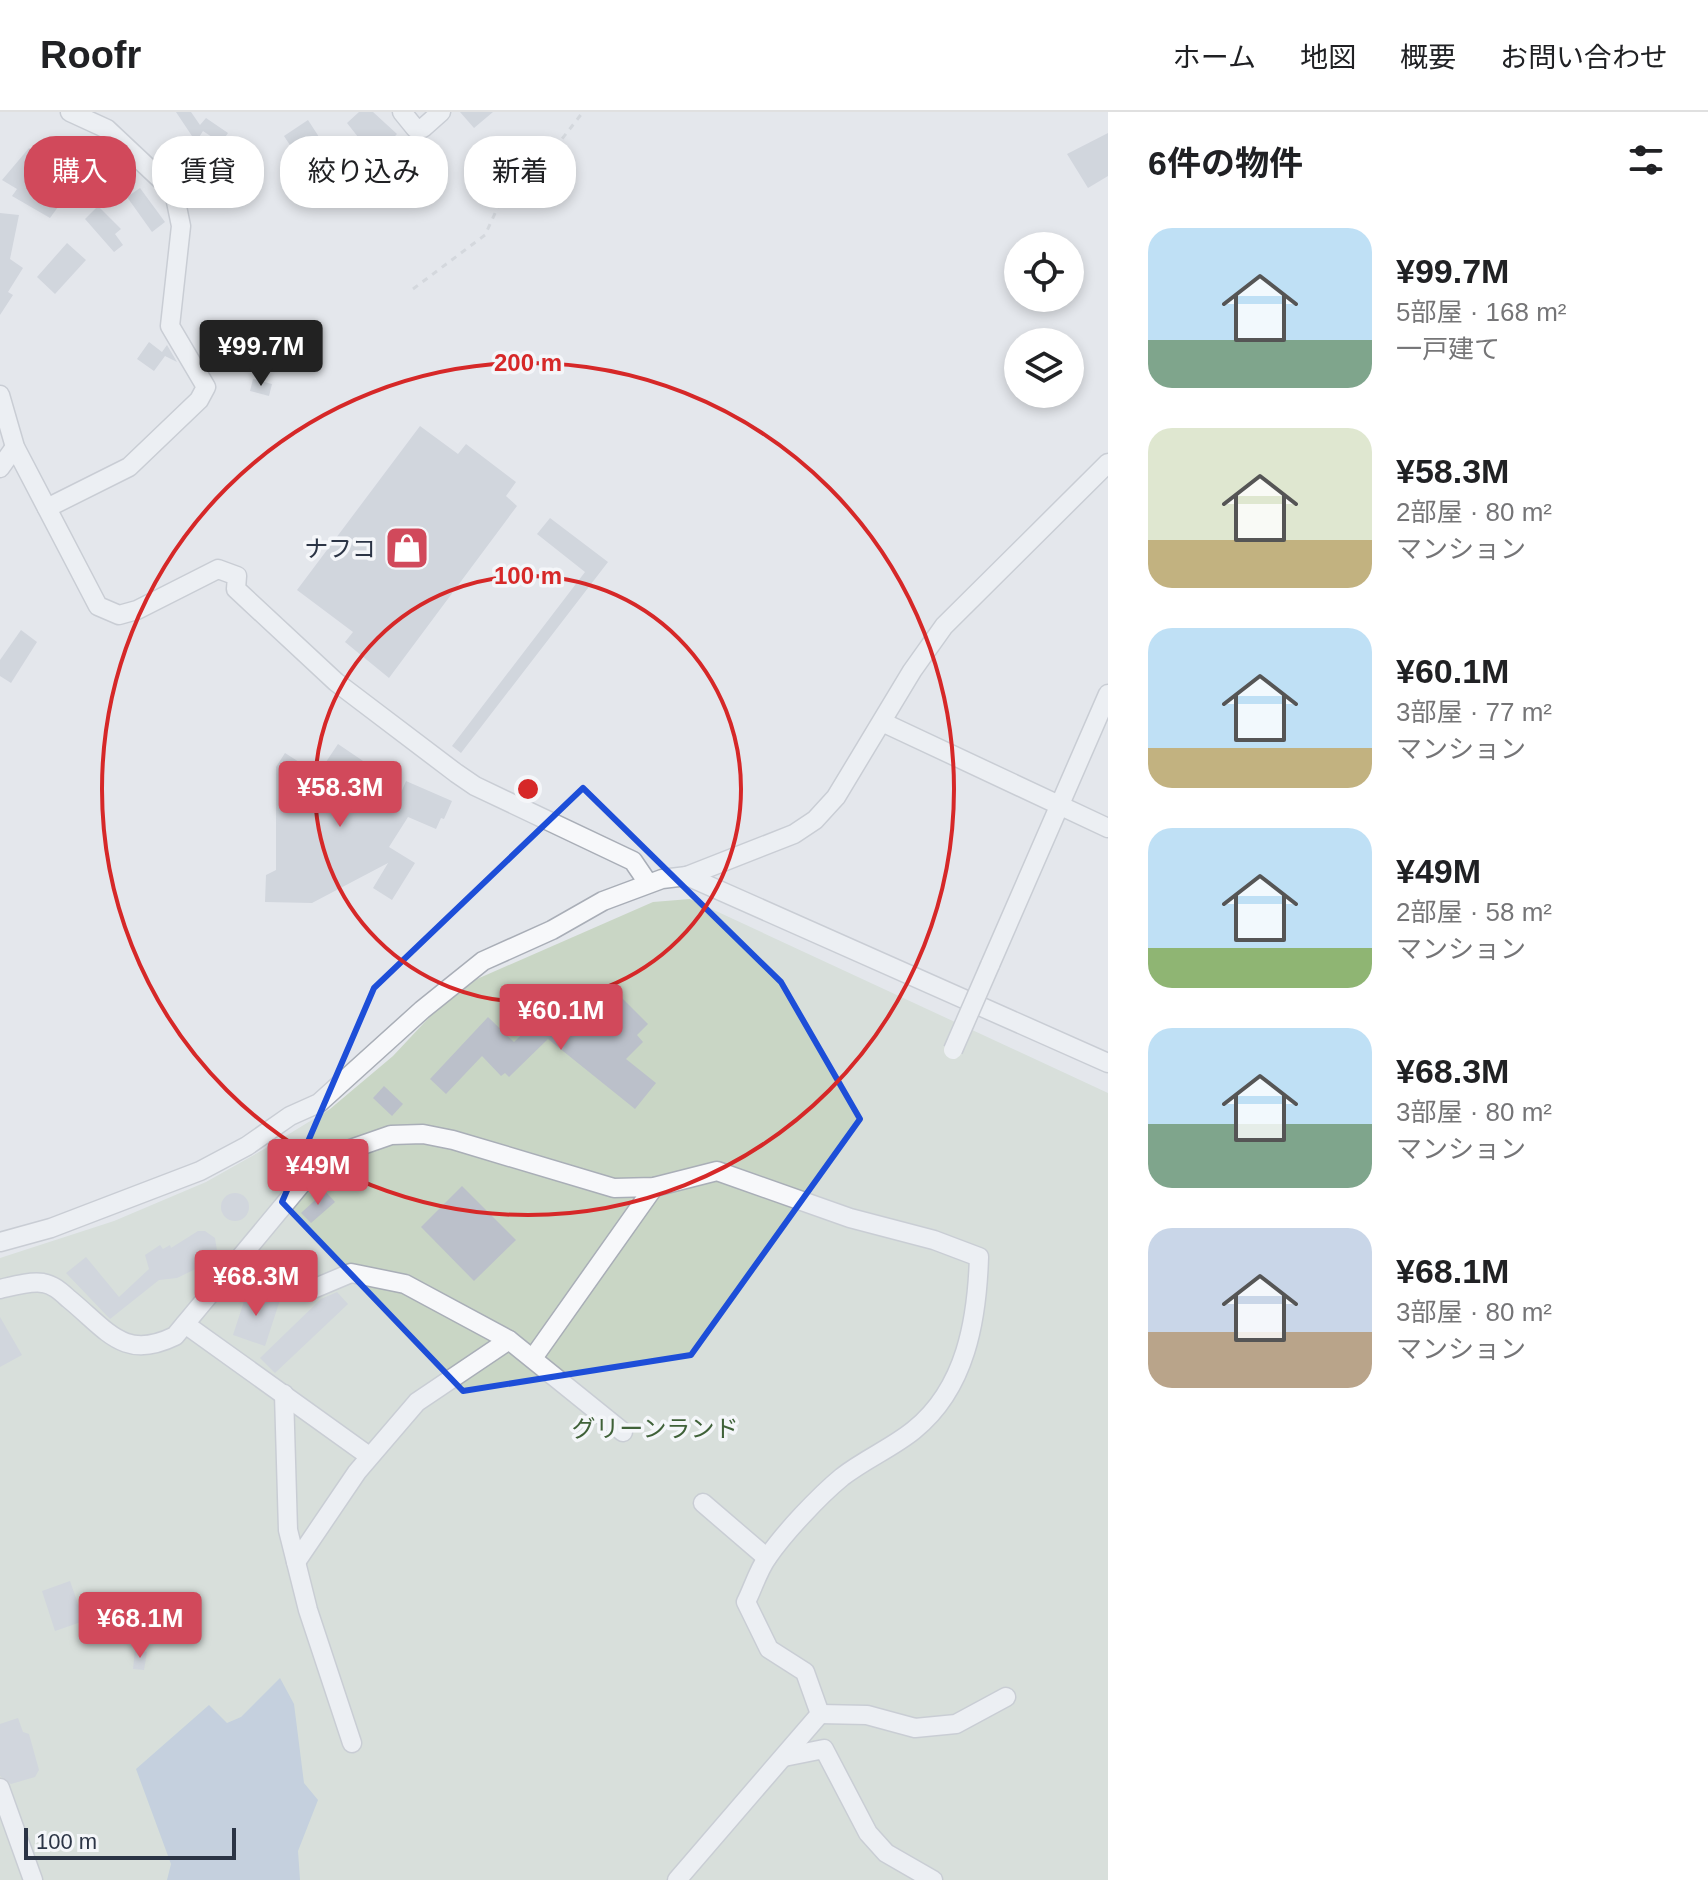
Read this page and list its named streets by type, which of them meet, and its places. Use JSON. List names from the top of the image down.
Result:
{
  "parks": ["グリーンランド"],
  "places": {
    "shop": ["ナフコ"]
  },
  "scale_bar": "100 m",
  "page": {
    "header": "Roofr",
    "nav": [
      "ホーム",
      "地図",
      "概要",
      "お問い合わせ"
    ],
    "heading": "6件の物件",
    "chip": [
      "購入",
      "賃貸",
      "絞り込み",
      "新着"
    ],
    "list": [
      {
        "name": "¥99.7M",
        "note": "5部屋 · 168 m² · 一戸建て"
      },
      {
        "name": "¥58.3M",
        "note": "2部屋 · 80 m² · マンション"
      },
      {
        "name": "¥60.1M",
        "note": "3部屋 · 77 m² · マンション"
      },
      {
        "name": "¥49M",
        "note": "2部屋 · 58 m² · マンション"
      },
      {
        "name": "¥68.3M",
        "note": "3部屋 · 80 m² · マンション"
      },
      {
        "name": "¥68.1M",
        "note": "3部屋 · 80 m² · マンション"
      }
    ],
    "price": [
      "¥99.7M",
      "¥58.3M",
      "¥60.1M",
      "¥49M",
      "¥68.3M",
      "¥68.1M"
    ],
    "scale": "100 m"
  },
  "rings": ["200 m", "100 m"]
}
